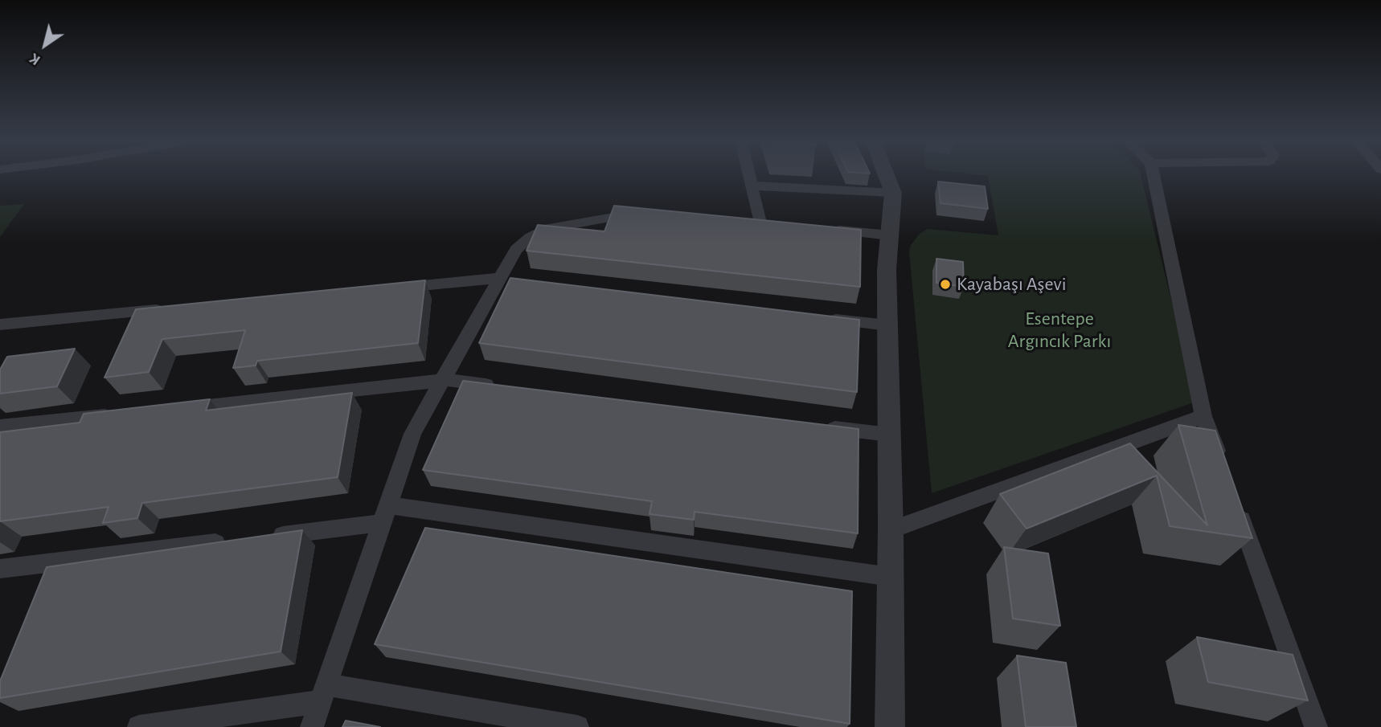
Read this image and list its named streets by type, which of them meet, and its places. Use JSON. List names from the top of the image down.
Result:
{
  "parks": ["Esentepe Argıncık Parkı"],
  "places": ["Kayabaşı Aşevi"],
  "north": "bottom left"
}
